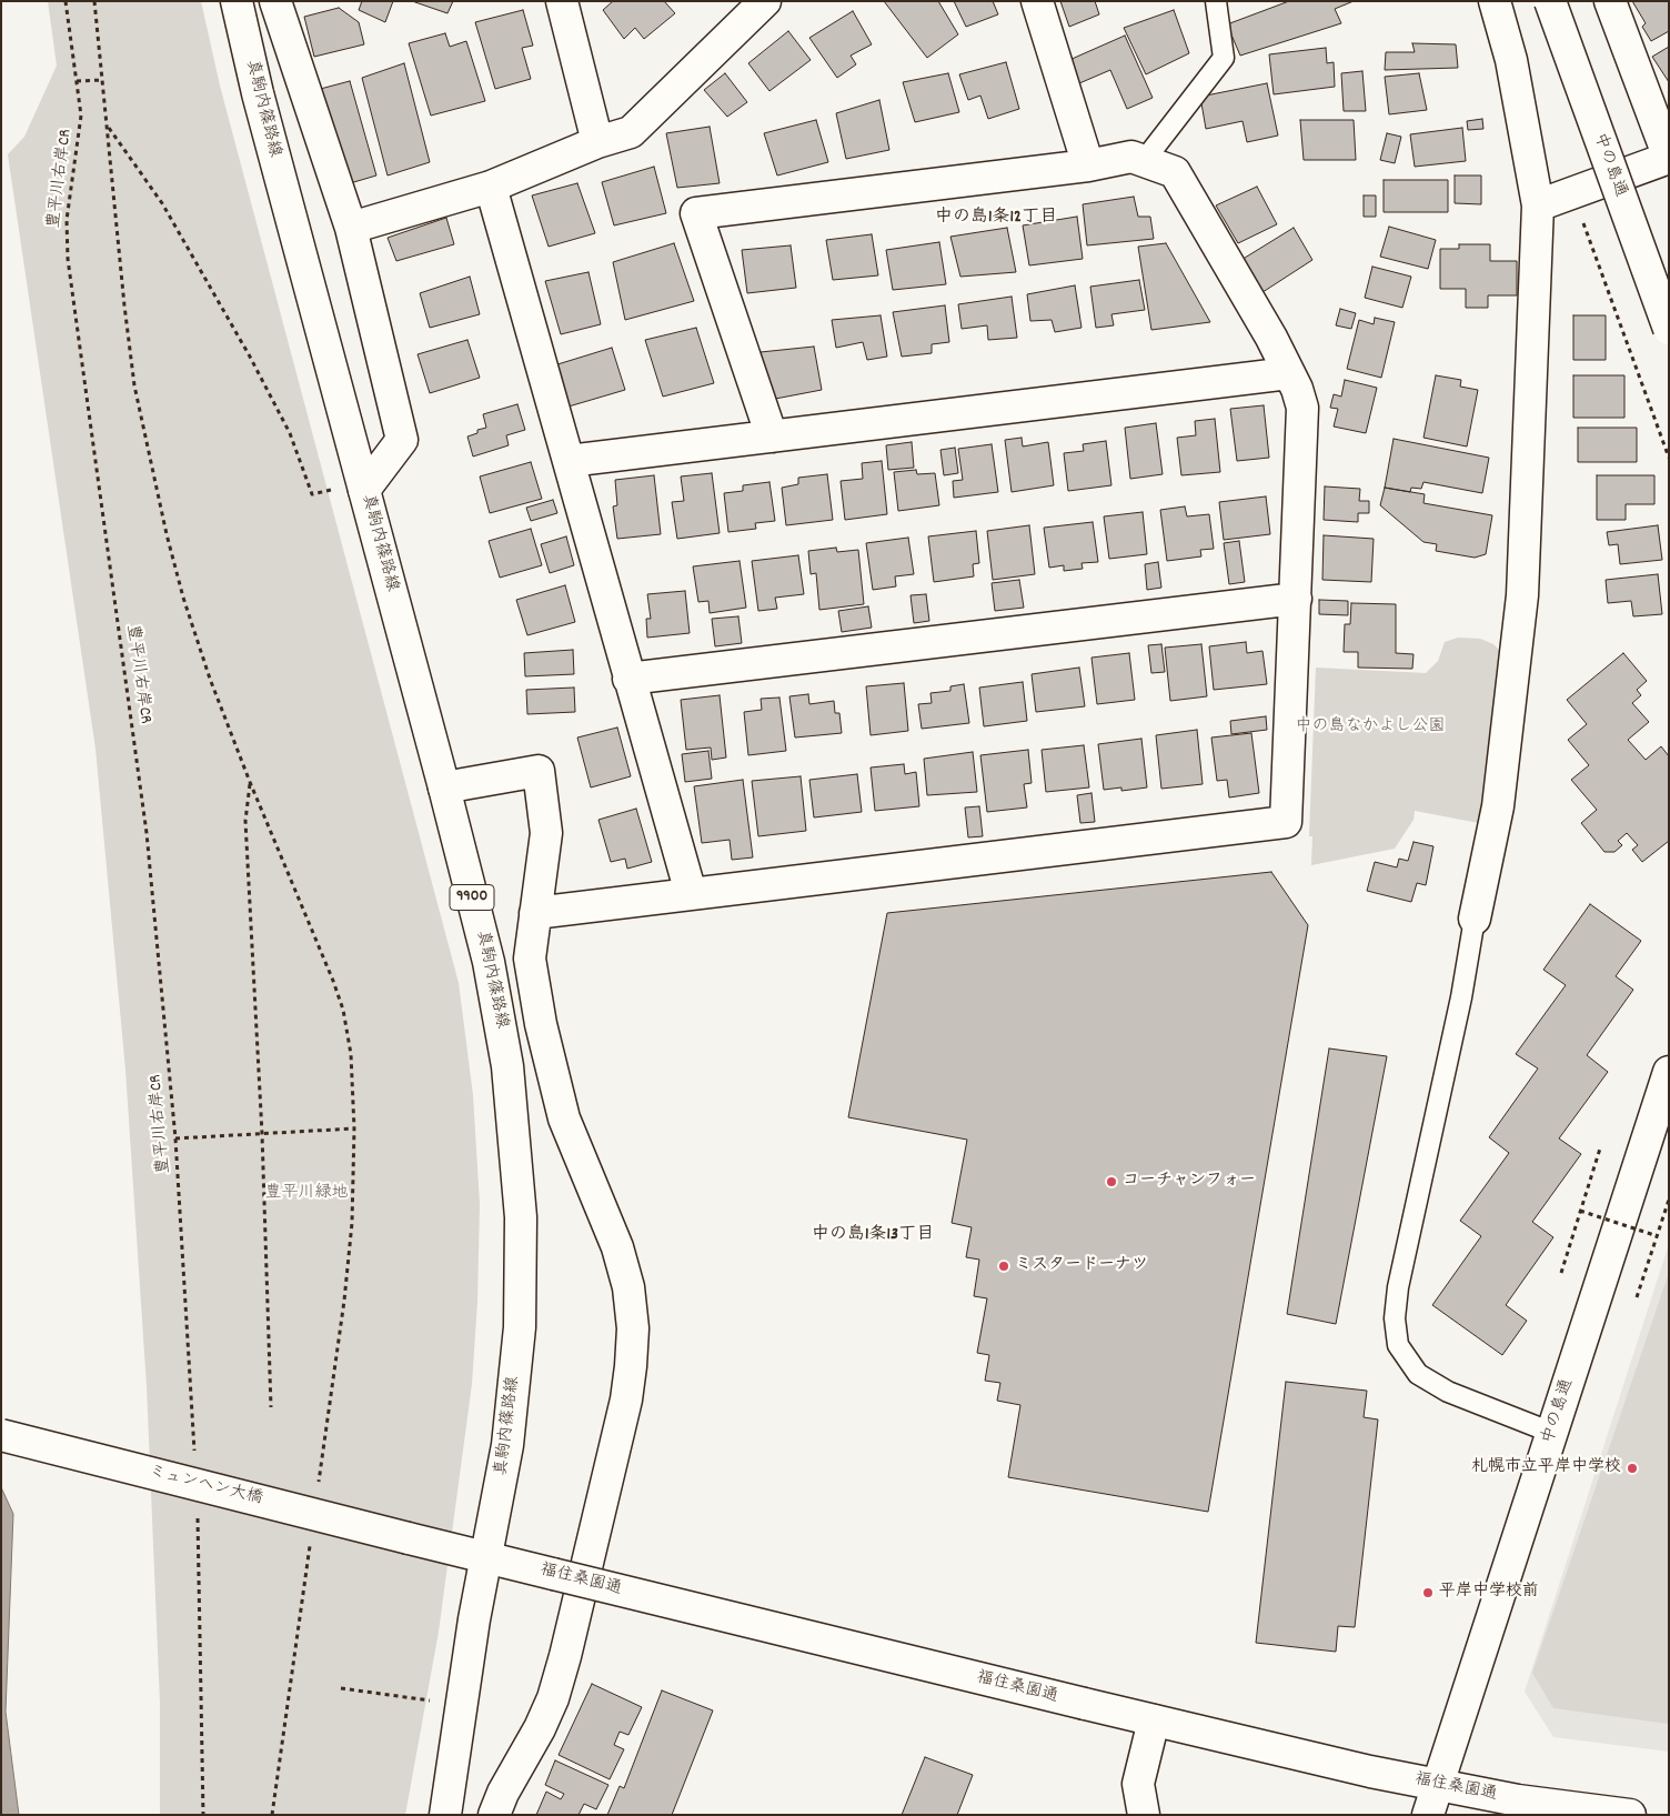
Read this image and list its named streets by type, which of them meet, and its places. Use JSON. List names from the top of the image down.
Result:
{
  "streets": {
    "main road": [
      "真駒内篠路線",
      "中の島通",
      "9900",
      "ミュンヘン大橋",
      "福住桑園通"
    ],
    "path": ["豊平川右岸CR"]
  },
  "crossings": [
    ["真駒内篠路線", "福住桑園通"],
    ["中の島通", "福住桑園通"],
    ["ミュンヘン大橋", "福住桑園通"]
  ],
  "districts": ["中の島1条12丁目", "中の島1条13丁目"],
  "parks": ["中の島なかよし公園", "豊平川緑地"],
  "places": [
    "コーチャンフォー",
    "ミスタードーナツ",
    "札幌市立平岸中学校",
    "平岸中学校前"
  ]
}
